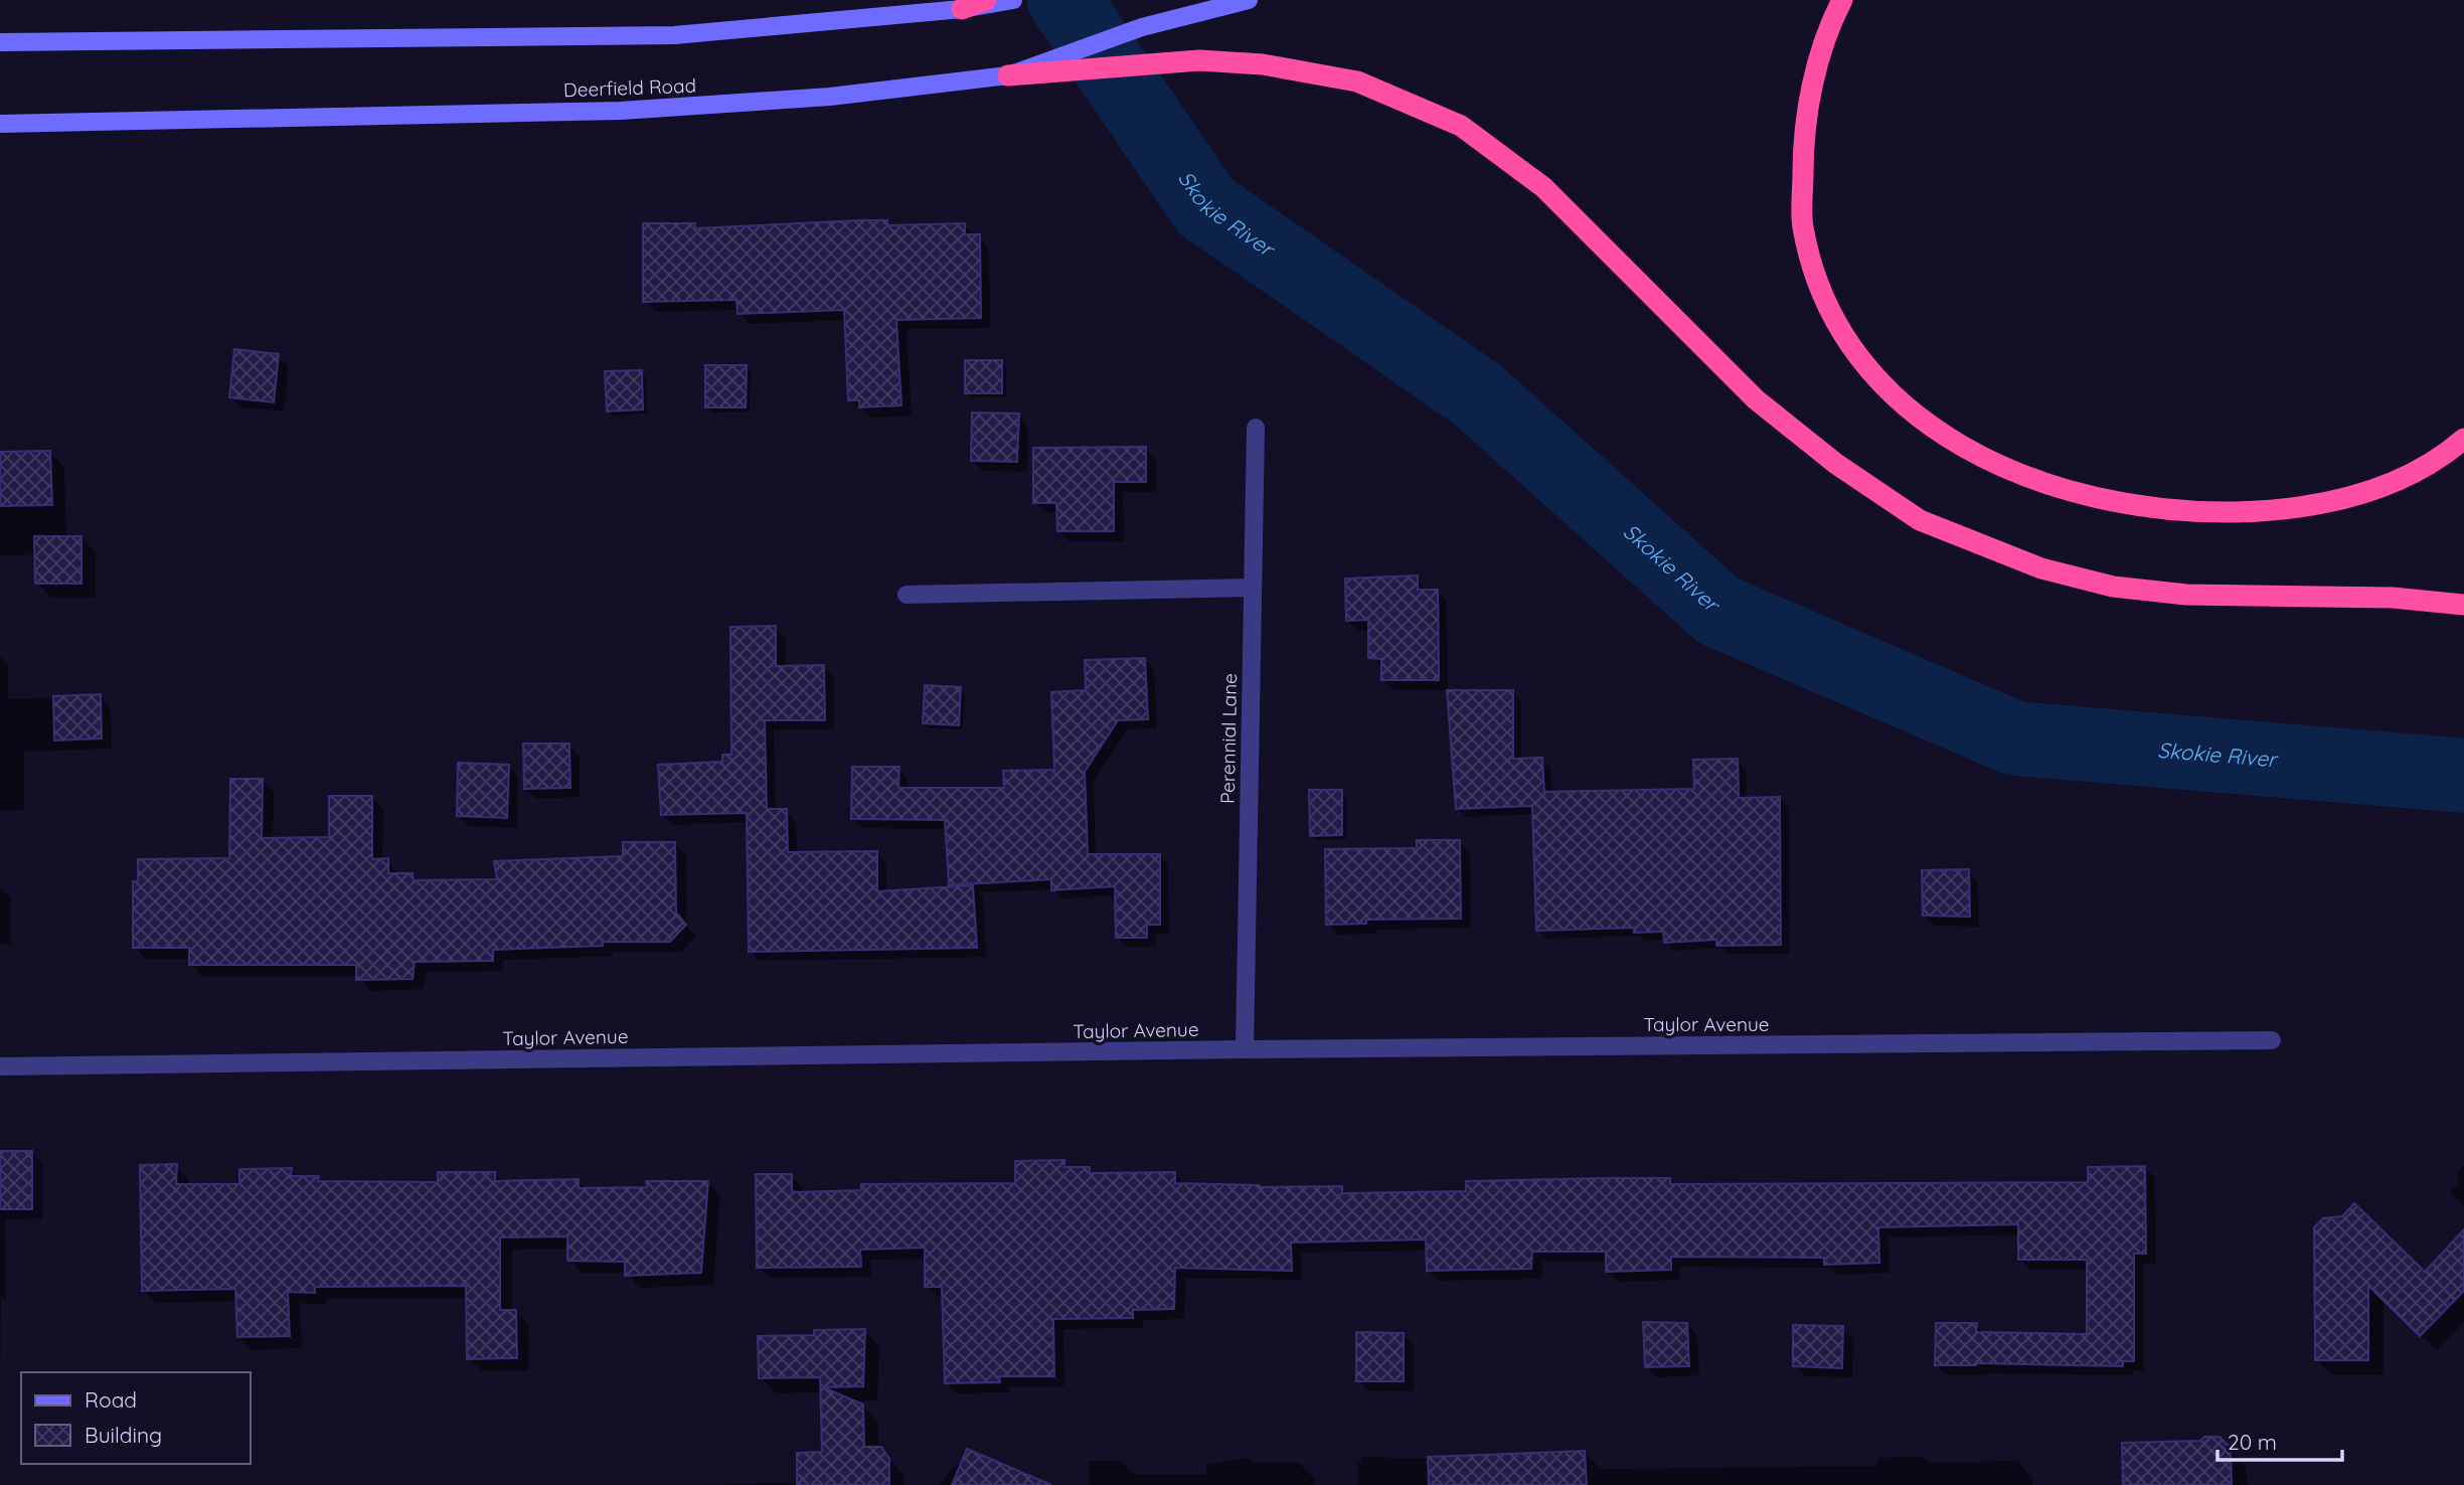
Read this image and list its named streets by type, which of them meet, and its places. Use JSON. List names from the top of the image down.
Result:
{
  "streets": {
    "main road": ["Deerfield Road"],
    "street": ["Perennial Lane", "Taylor Avenue"]
  },
  "crossings": [
    ["Perennial Lane", "Taylor Avenue"]
  ],
  "water": ["Skokie River"],
  "legend": ["Road", "Building"],
  "scale_bar": "20 m"
}
